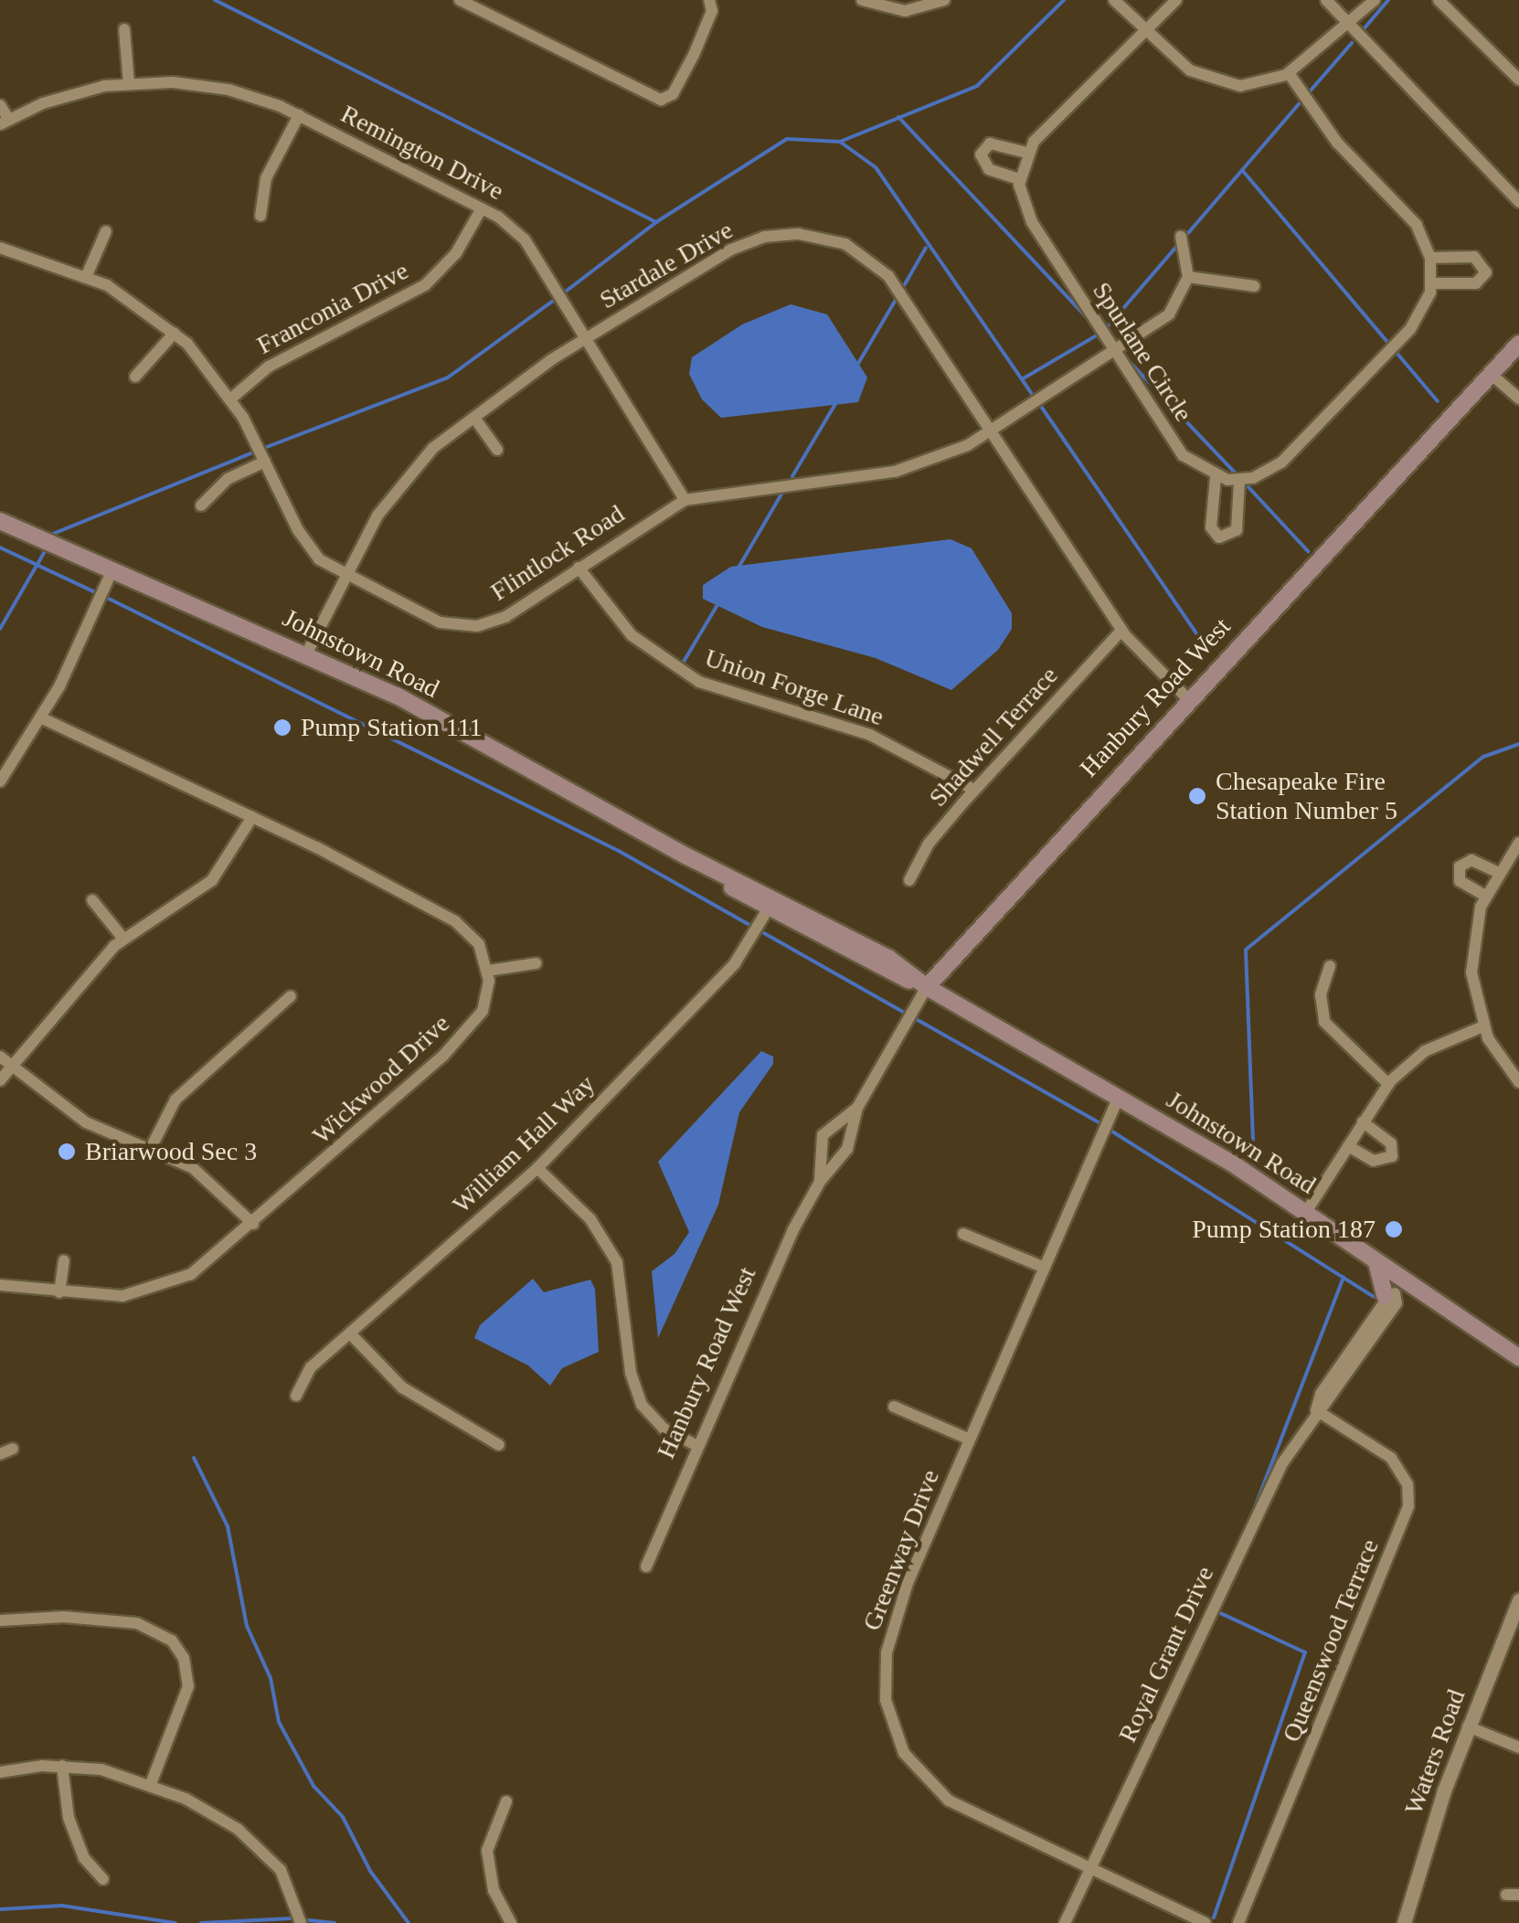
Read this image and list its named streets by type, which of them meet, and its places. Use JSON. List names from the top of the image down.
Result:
{
  "streets": {
    "main road": ["Johnstown Road", "Hanbury Road West"],
    "street": [
      "Remington Drive",
      "Stardale Drive",
      "Franconia Drive",
      "Spurlane Circle",
      "Flintlock Road",
      "Union Forge Lane",
      "Shadwell Terrace",
      "Wickwood Drive",
      "William Hall Way",
      "Greenway Drive",
      "Queenswood Terrace",
      "Royal Grant Drive",
      "Waters Road"
    ]
  },
  "crossings": [
    ["Remington Drive", "Stardale Drive"],
    ["Remington Drive", "Franconia Drive"],
    ["Remington Drive", "Flintlock Road"],
    ["Stardale Drive", "Flintlock Road"],
    ["Stardale Drive", "Johnstown Road"],
    ["Stardale Drive", "Hanbury Road West"],
    ["Stardale Drive", "Shadwell Terrace"],
    ["Franconia Drive", "Flintlock Road"],
    ["Spurlane Circle", "Flintlock Road"],
    ["Flintlock Road", "Union Forge Lane"],
    ["Johnstown Road", "Hanbury Road West"],
    ["Johnstown Road", "William Hall Way"],
    ["Johnstown Road", "Greenway Drive"],
    ["Johnstown Road", "Royal Grant Drive"],
    ["Union Forge Lane", "Shadwell Terrace"],
    ["Greenway Drive", "Royal Grant Drive"],
    ["Queenswood Terrace", "Royal Grant Drive"]
  ],
  "places": [
    "Pump Station 111",
    "Chesapeake Fire Station Number 5",
    "Briarwood Sec 3",
    "Pump Station 187"
  ]
}
